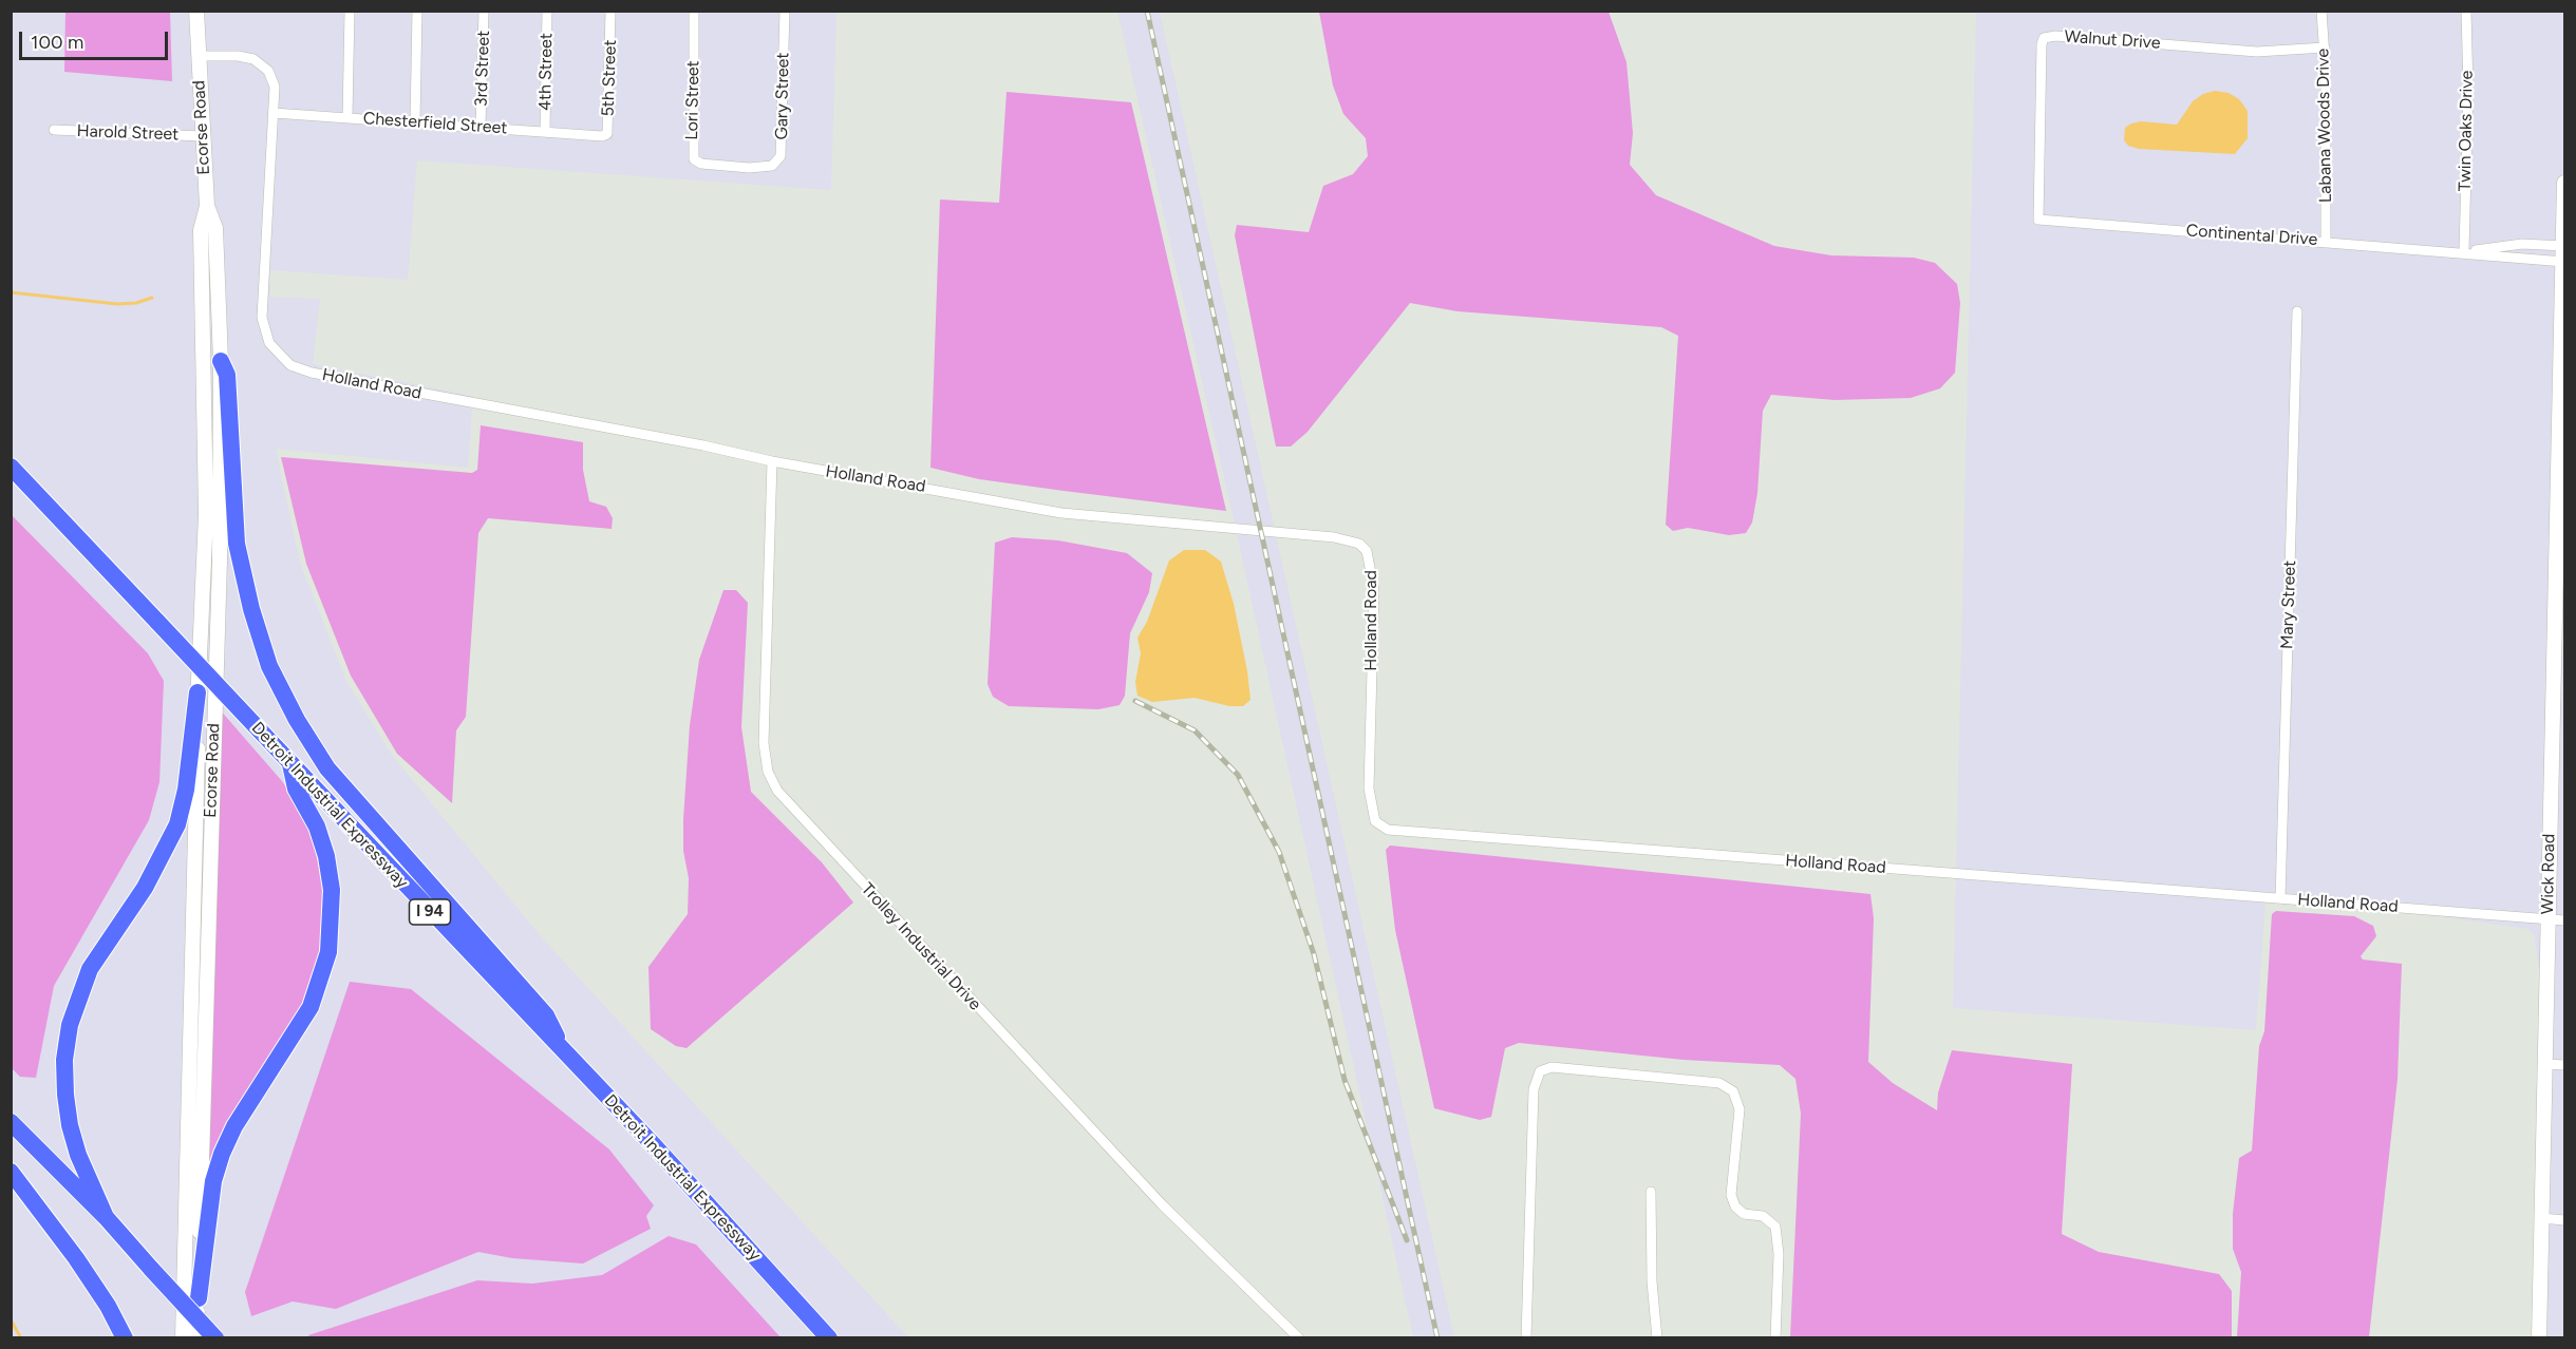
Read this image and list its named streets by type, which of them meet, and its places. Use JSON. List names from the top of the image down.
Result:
{
  "streets": {
    "highway": ["Detroit Industrial Expressway", "I 94"],
    "main road": ["Ecorse Road", "Wick Road"],
    "street": [
      "Walnut Drive",
      "3rd Street",
      "4th Street",
      "5th Street",
      "Gary Street",
      "Lori Street",
      "Chesterfield Street",
      "Labana Woods Drive",
      "Twin Oaks Drive",
      "Harold Street",
      "Continental Drive",
      "Holland Road",
      "Mary Street",
      "Trolley Industrial Drive"
    ]
  },
  "crossings": [
    ["Walnut Drive", "Labana Woods Drive"],
    ["Walnut Drive", "Continental Drive"],
    ["3rd Street", "Chesterfield Street"],
    ["4th Street", "Chesterfield Street"],
    ["5th Street", "Chesterfield Street"],
    ["Gary Street", "Lori Street"],
    ["Chesterfield Street", "Holland Road"],
    ["Labana Woods Drive", "Continental Drive"],
    ["Ecorse Road", "Harold Street"],
    ["Ecorse Road", "Holland Road"],
    ["Twin Oaks Drive", "Continental Drive"],
    ["Continental Drive", "Wick Road"],
    ["Holland Road", "Mary Street"],
    ["Holland Road", "Wick Road"],
    ["Holland Road", "Trolley Industrial Drive"]
  ],
  "scale_bar": "100 m"
}
